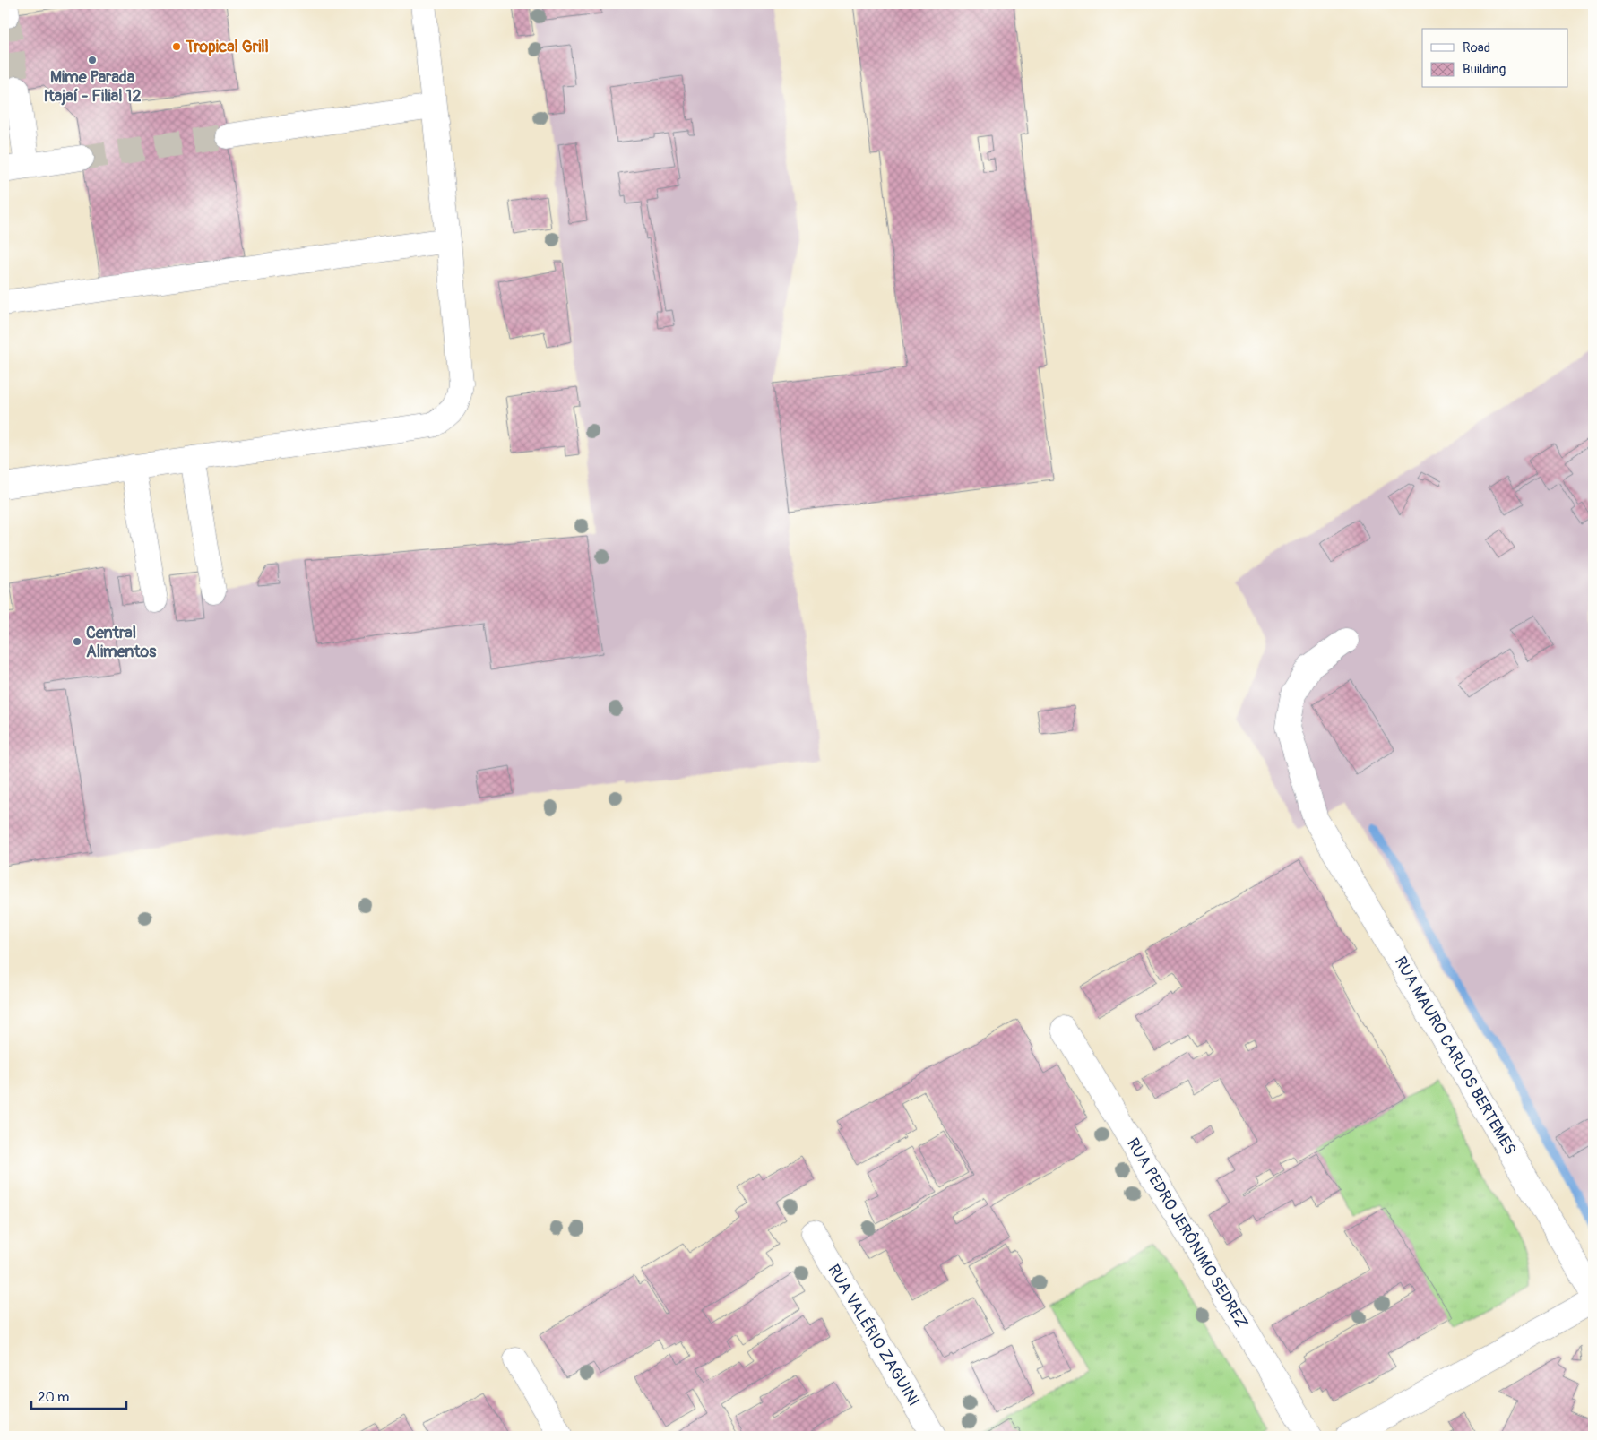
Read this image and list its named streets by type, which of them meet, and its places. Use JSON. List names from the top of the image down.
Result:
{
  "streets": {
    "street": ["RUA MAURO CARLOS BERTEMES", "RUA PEDRO JERÔNIMO SEDREZ", "RUA VALÉRIO ZAGUINI"]
  },
  "places": ["Tropical Grill", "Mime Parada Itajaí - Filial 12", "Central Alimentos"],
  "legend": ["Road", "Building"],
  "scale_bar": "20 m"
}
